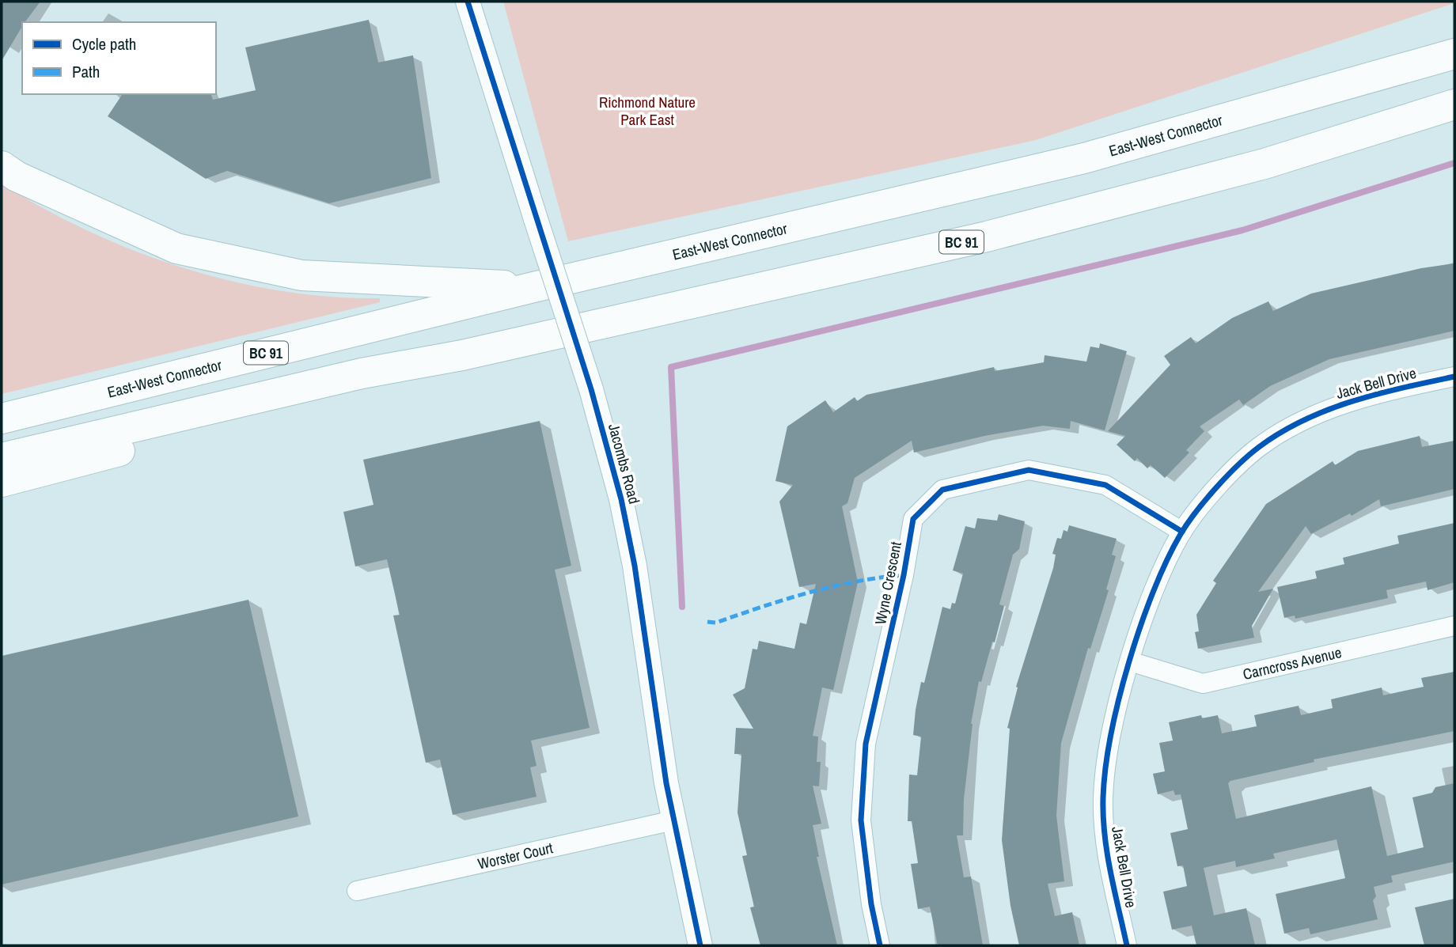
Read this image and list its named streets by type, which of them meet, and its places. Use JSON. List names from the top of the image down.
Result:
{
  "streets": {
    "highway": ["East-West Connector", "BC 91"],
    "street": [
      "Jack Bell Drive",
      "Jacombs Road",
      "Wyne Crescent",
      "Carncross Avenue",
      "Worster Court"
    ]
  },
  "crossings": [
    ["Jack Bell Drive", "Wyne Crescent"],
    ["Jack Bell Drive", "Carncross Avenue"],
    ["Jacombs Road", "Worster Court"]
  ],
  "parks": ["Richmond Nature Park East"],
  "legend": ["Cycle path", "Path"]
}
